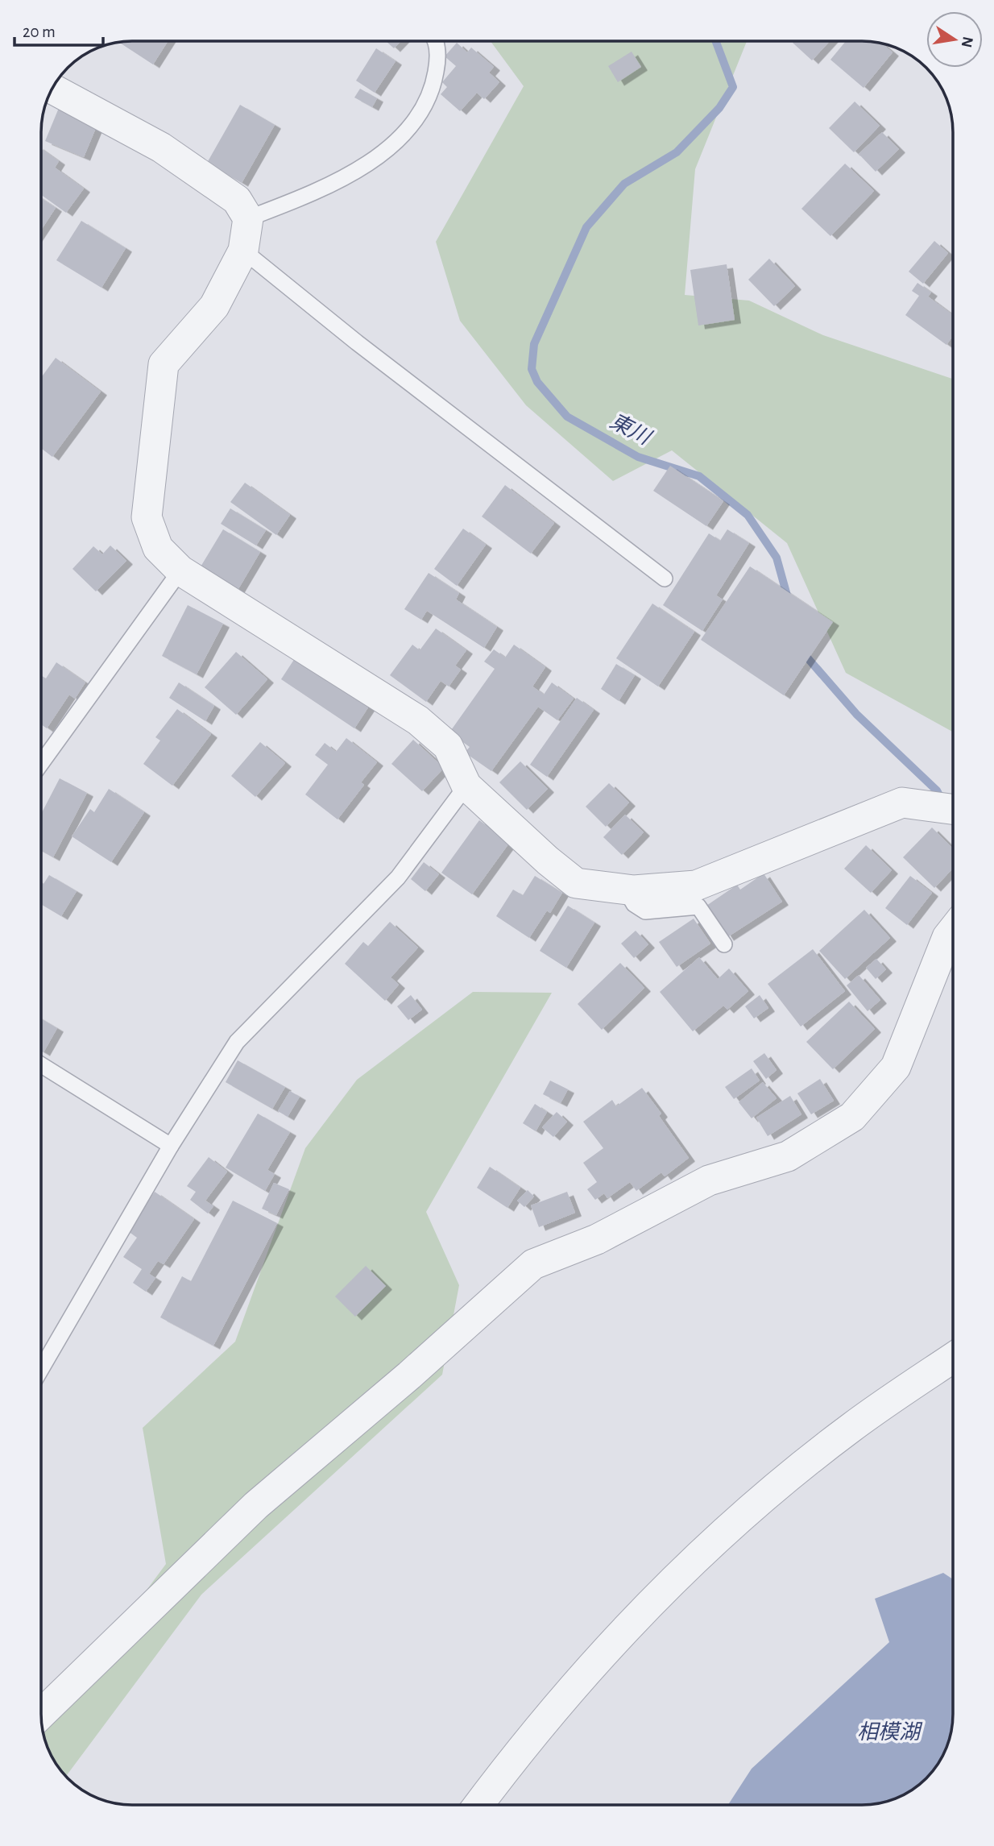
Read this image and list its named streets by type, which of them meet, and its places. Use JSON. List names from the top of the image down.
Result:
{
  "water": ["東川", "相模湖"],
  "scale_bar": "20 m",
  "north": "right"
}
